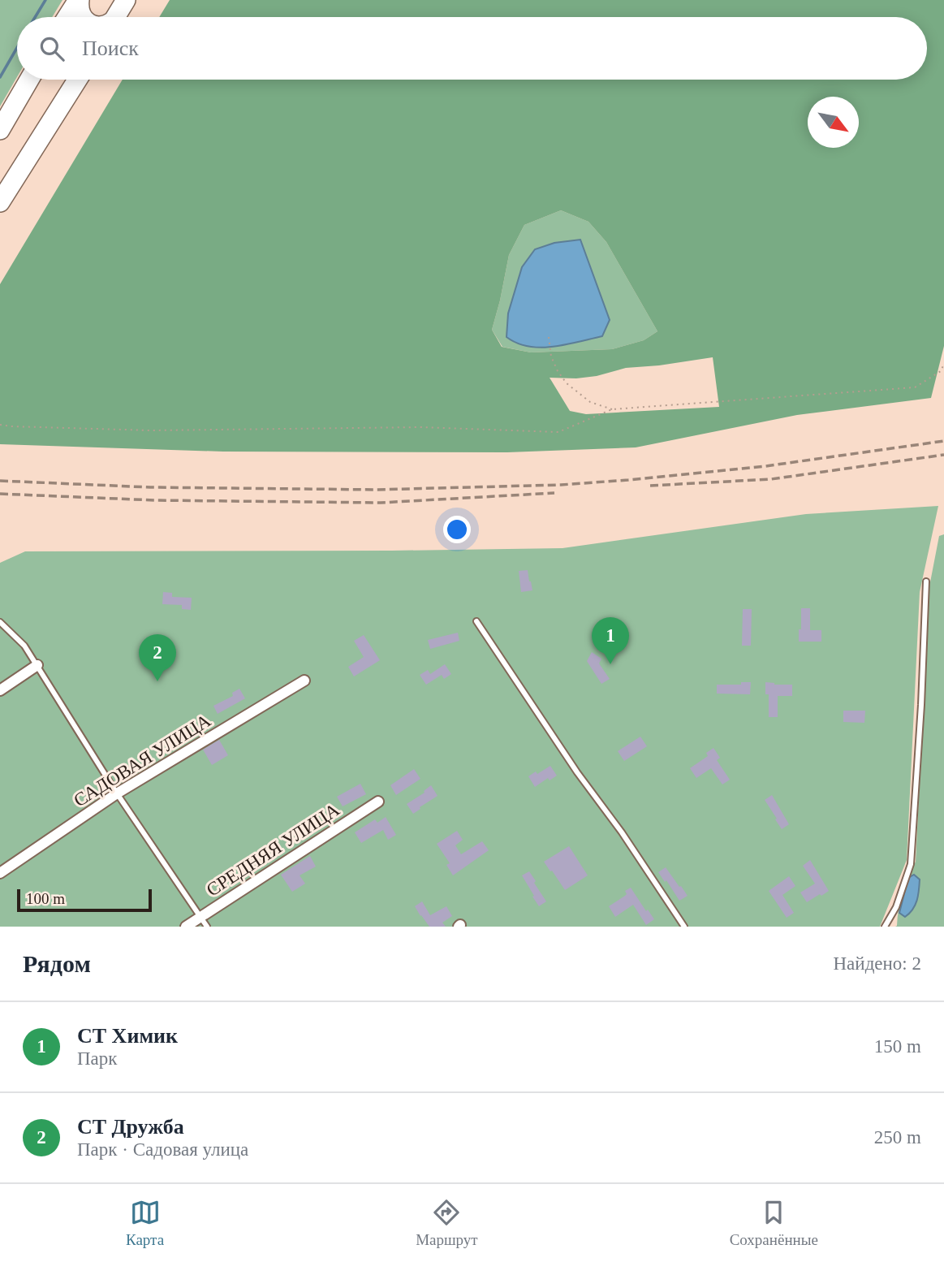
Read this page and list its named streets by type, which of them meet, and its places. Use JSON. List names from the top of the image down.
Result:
{
  "streets": {
    "street": ["САДОВАЯ УЛИЦА", "СРЕДНЯЯ УЛИЦА"]
  },
  "scale_bar": "100 m",
  "north": "bottom right",
  "page": {
    "search": "Поиск",
    "pins": ["1", "2"],
    "scale": "100 m",
    "heading": ["Рядом", "Найдено: 2"],
    "list": [
      {
        "mark": "1",
        "name": "СТ Химик",
        "note": "Парк",
        "value": "150 m"
      },
      {
        "mark": "2",
        "name": "СТ Дружба",
        "note": "Парк · Садовая улица",
        "value": "250 m"
      }
    ],
    "nav": ["Карта", "Маршрут", "Сохранённые"]
  }
}
